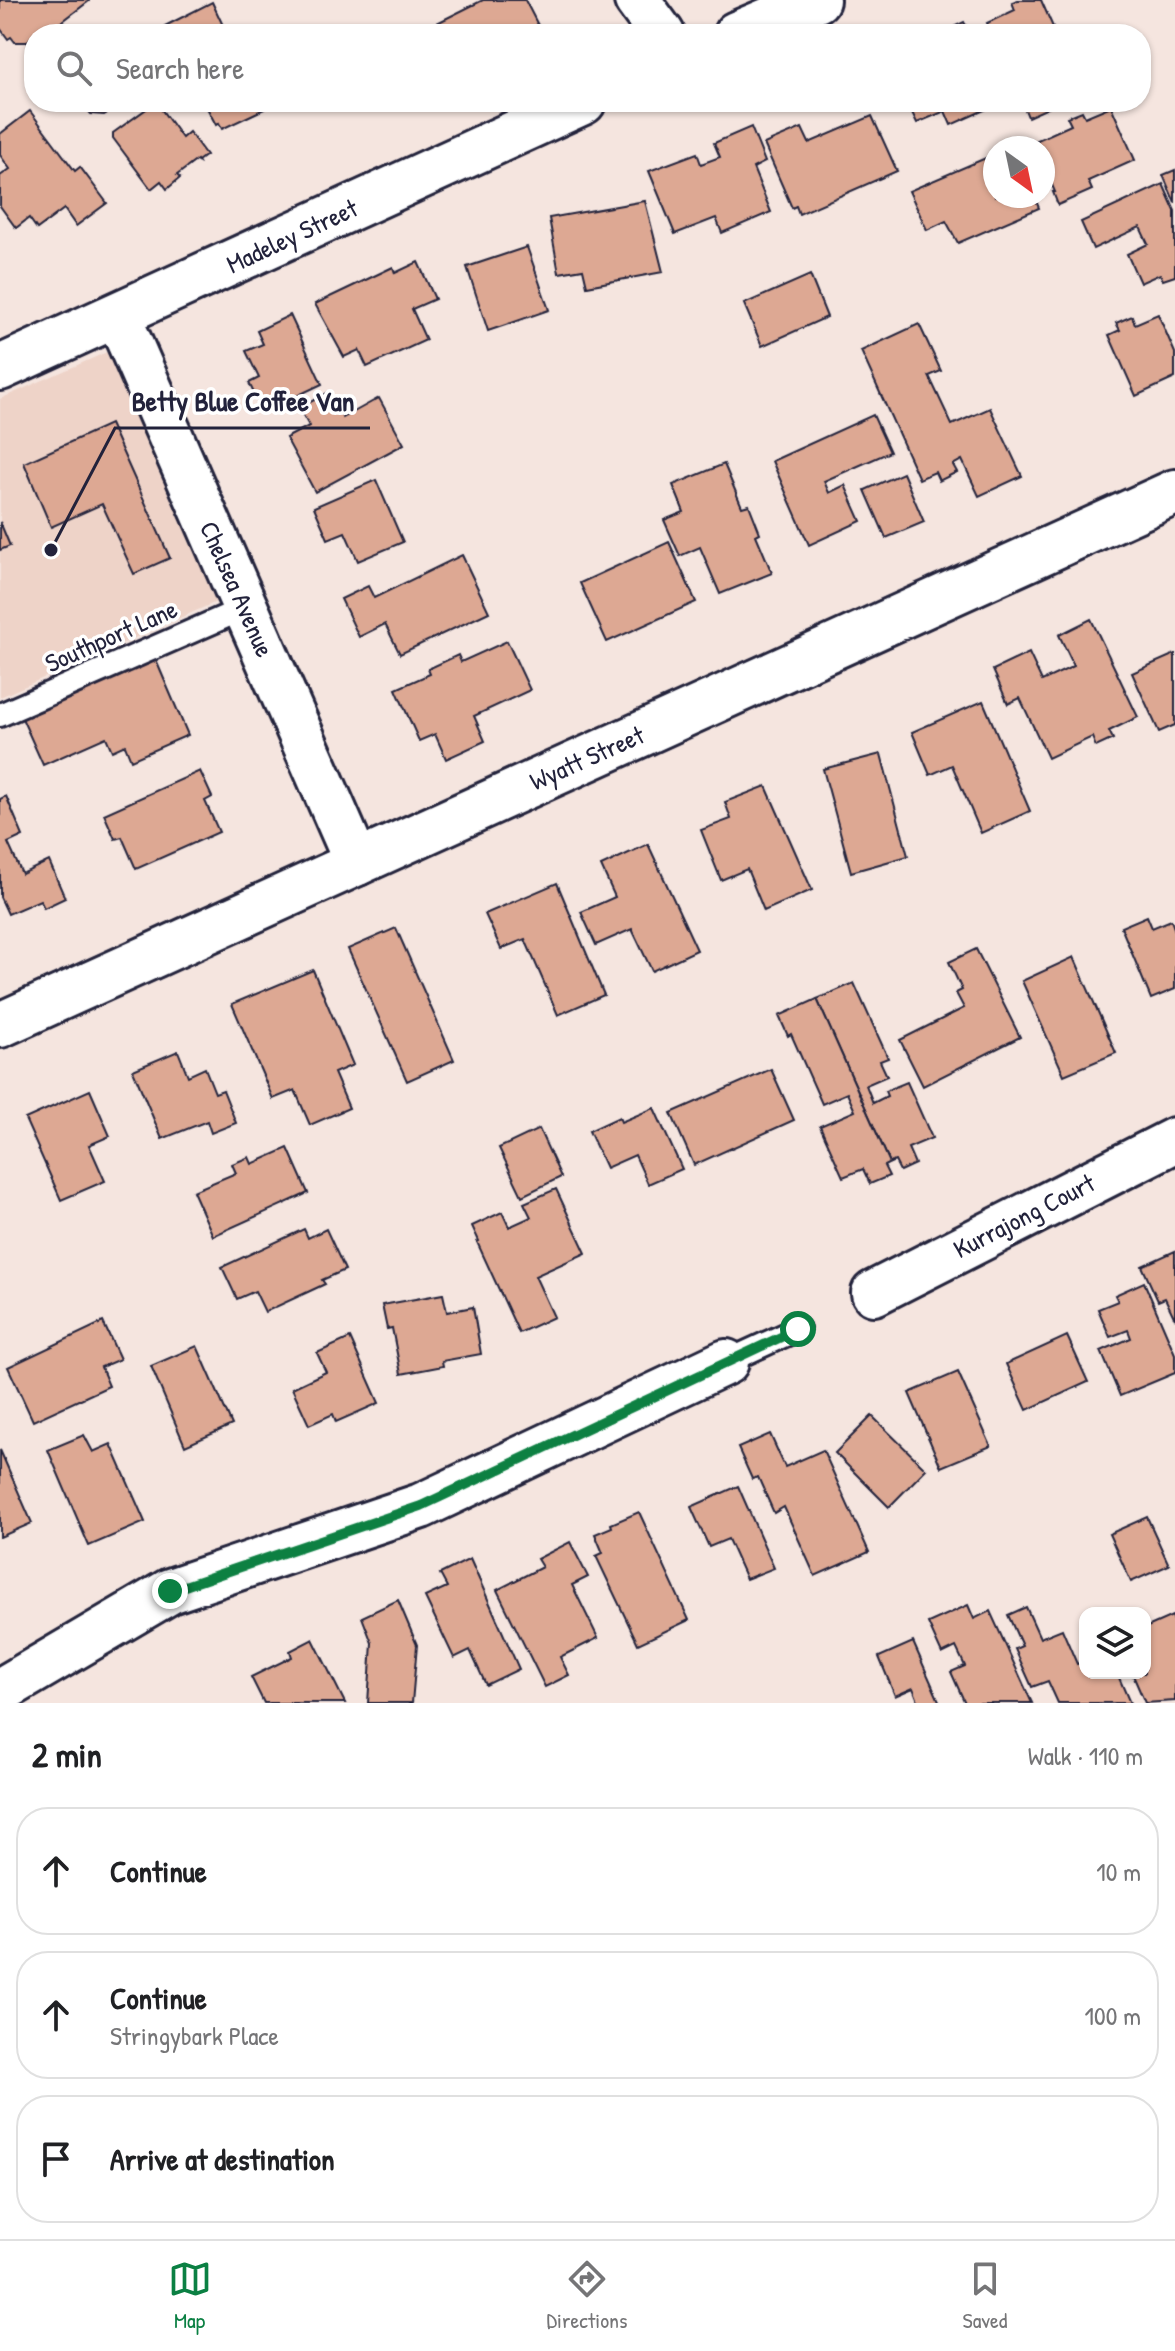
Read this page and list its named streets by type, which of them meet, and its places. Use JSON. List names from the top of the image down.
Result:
{
  "streets": {
    "street": [
      "Madeley Street",
      "Chelsea Avenue",
      "Wyatt Street",
      "Kurrajong Court"
    ],
    "lane": ["Southport Lane"]
  },
  "crossings": [
    ["Madeley Street", "Chelsea Avenue"],
    ["Chelsea Avenue", "Southport Lane"],
    ["Chelsea Avenue", "Wyatt Street"]
  ],
  "places": ["Betty Blue Coffee Van"],
  "north": "bottom right",
  "page": {
    "search": "Search here",
    "heading": ["2 min", "Walk · 110 m"],
    "list": [
      ["Continue", "10 m"],
      ["Continue", "Stringybark Place", "100 m"],
      "Arrive at destination"
    ],
    "nav": ["Map", "Directions", "Saved"]
  }
}
